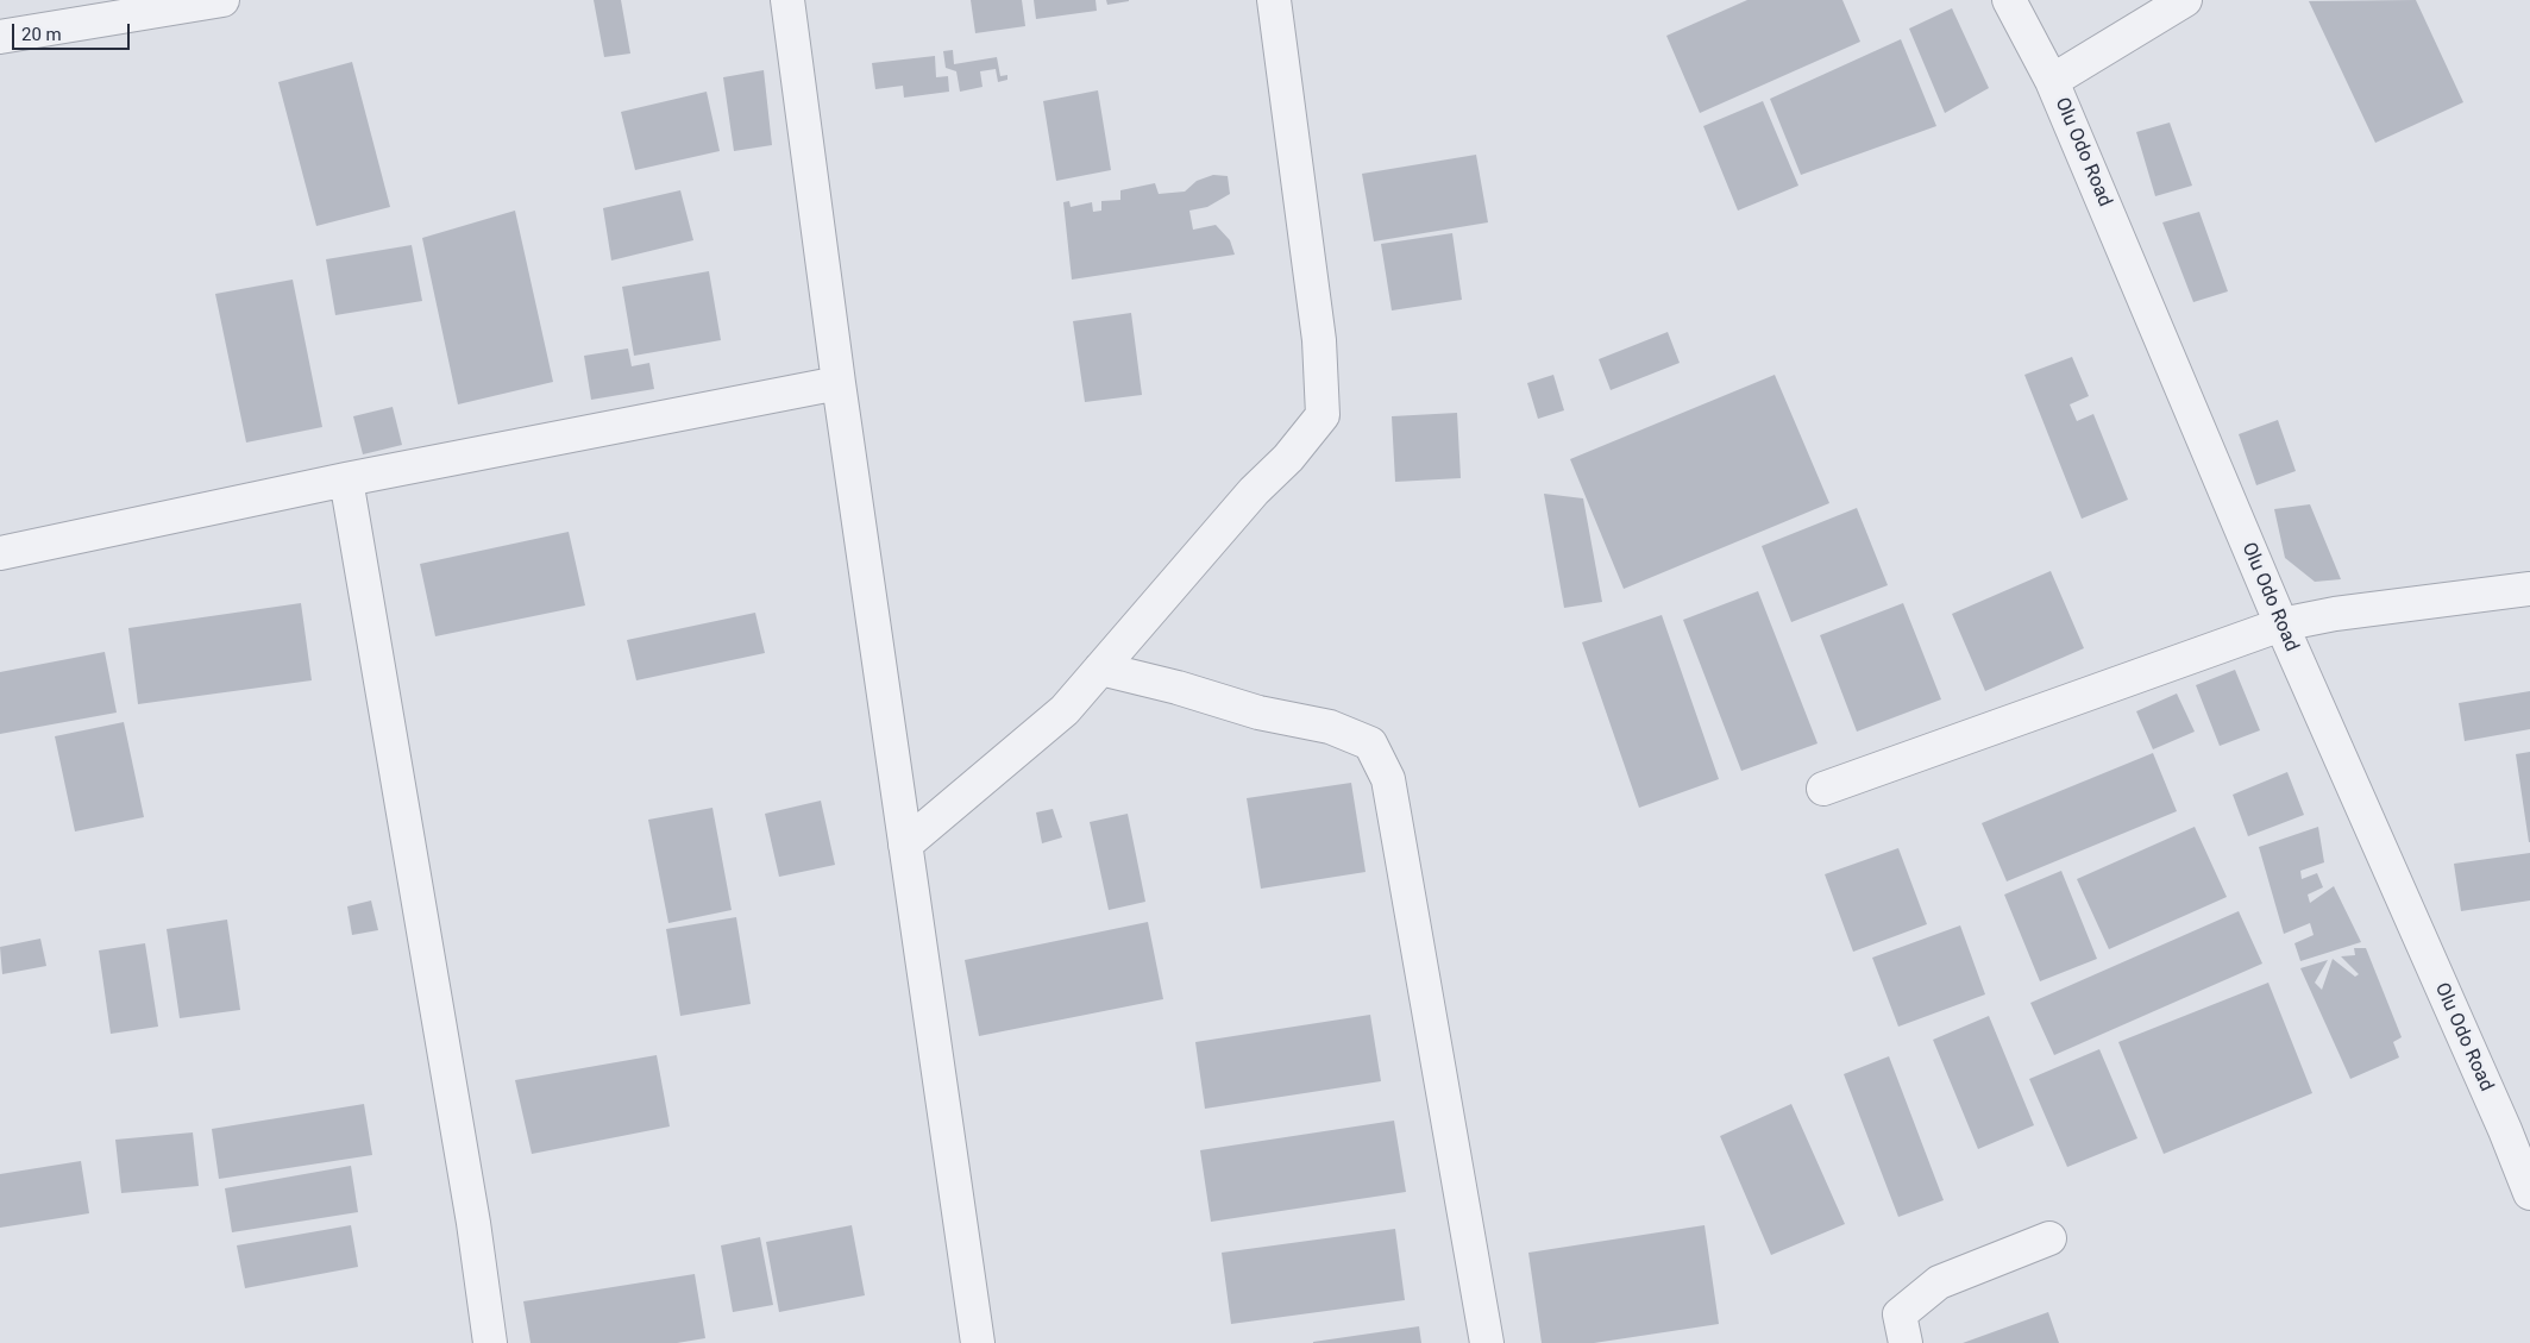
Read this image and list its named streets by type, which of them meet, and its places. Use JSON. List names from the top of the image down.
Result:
{
  "streets": {
    "street": ["Olu Odo Road"]
  },
  "scale_bar": "20 m"
}
